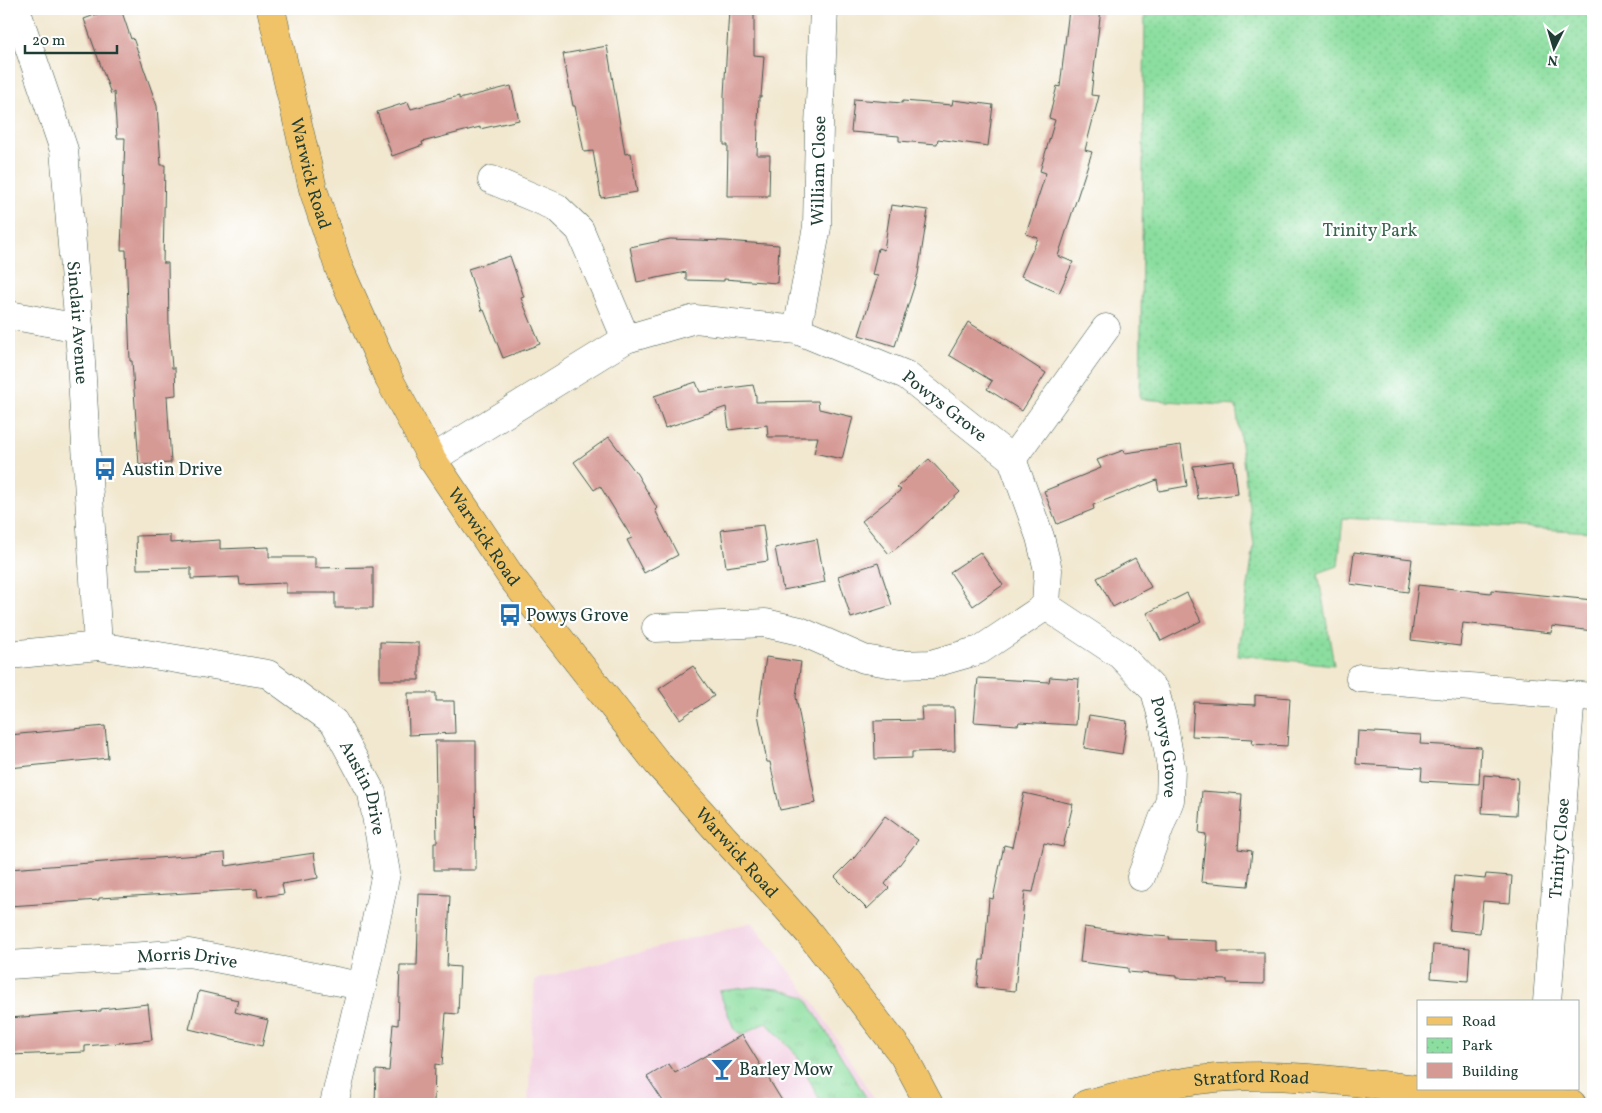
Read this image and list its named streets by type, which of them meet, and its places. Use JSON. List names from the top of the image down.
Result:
{
  "streets": {
    "main road": ["Warwick Road", "Stratford Road"],
    "street": [
      "William Close",
      "Sinclair Avenue",
      "Powys Grove",
      "Austin Drive",
      "Trinity Close",
      "Morris Drive"
    ]
  },
  "crossings": [
    ["William Close", "Powys Grove"],
    ["Warwick Road", "Powys Grove"],
    ["Sinclair Avenue", "Austin Drive"],
    ["Austin Drive", "Morris Drive"]
  ],
  "parks": ["Trinity Park"],
  "places": {
    "bus stop": ["Austin Drive", "Powys Grove"],
    "bar": ["Barley Mow"]
  },
  "legend": ["Road", "Park", "Building"],
  "scale_bar": "20 m",
  "north": "bottom"
}
